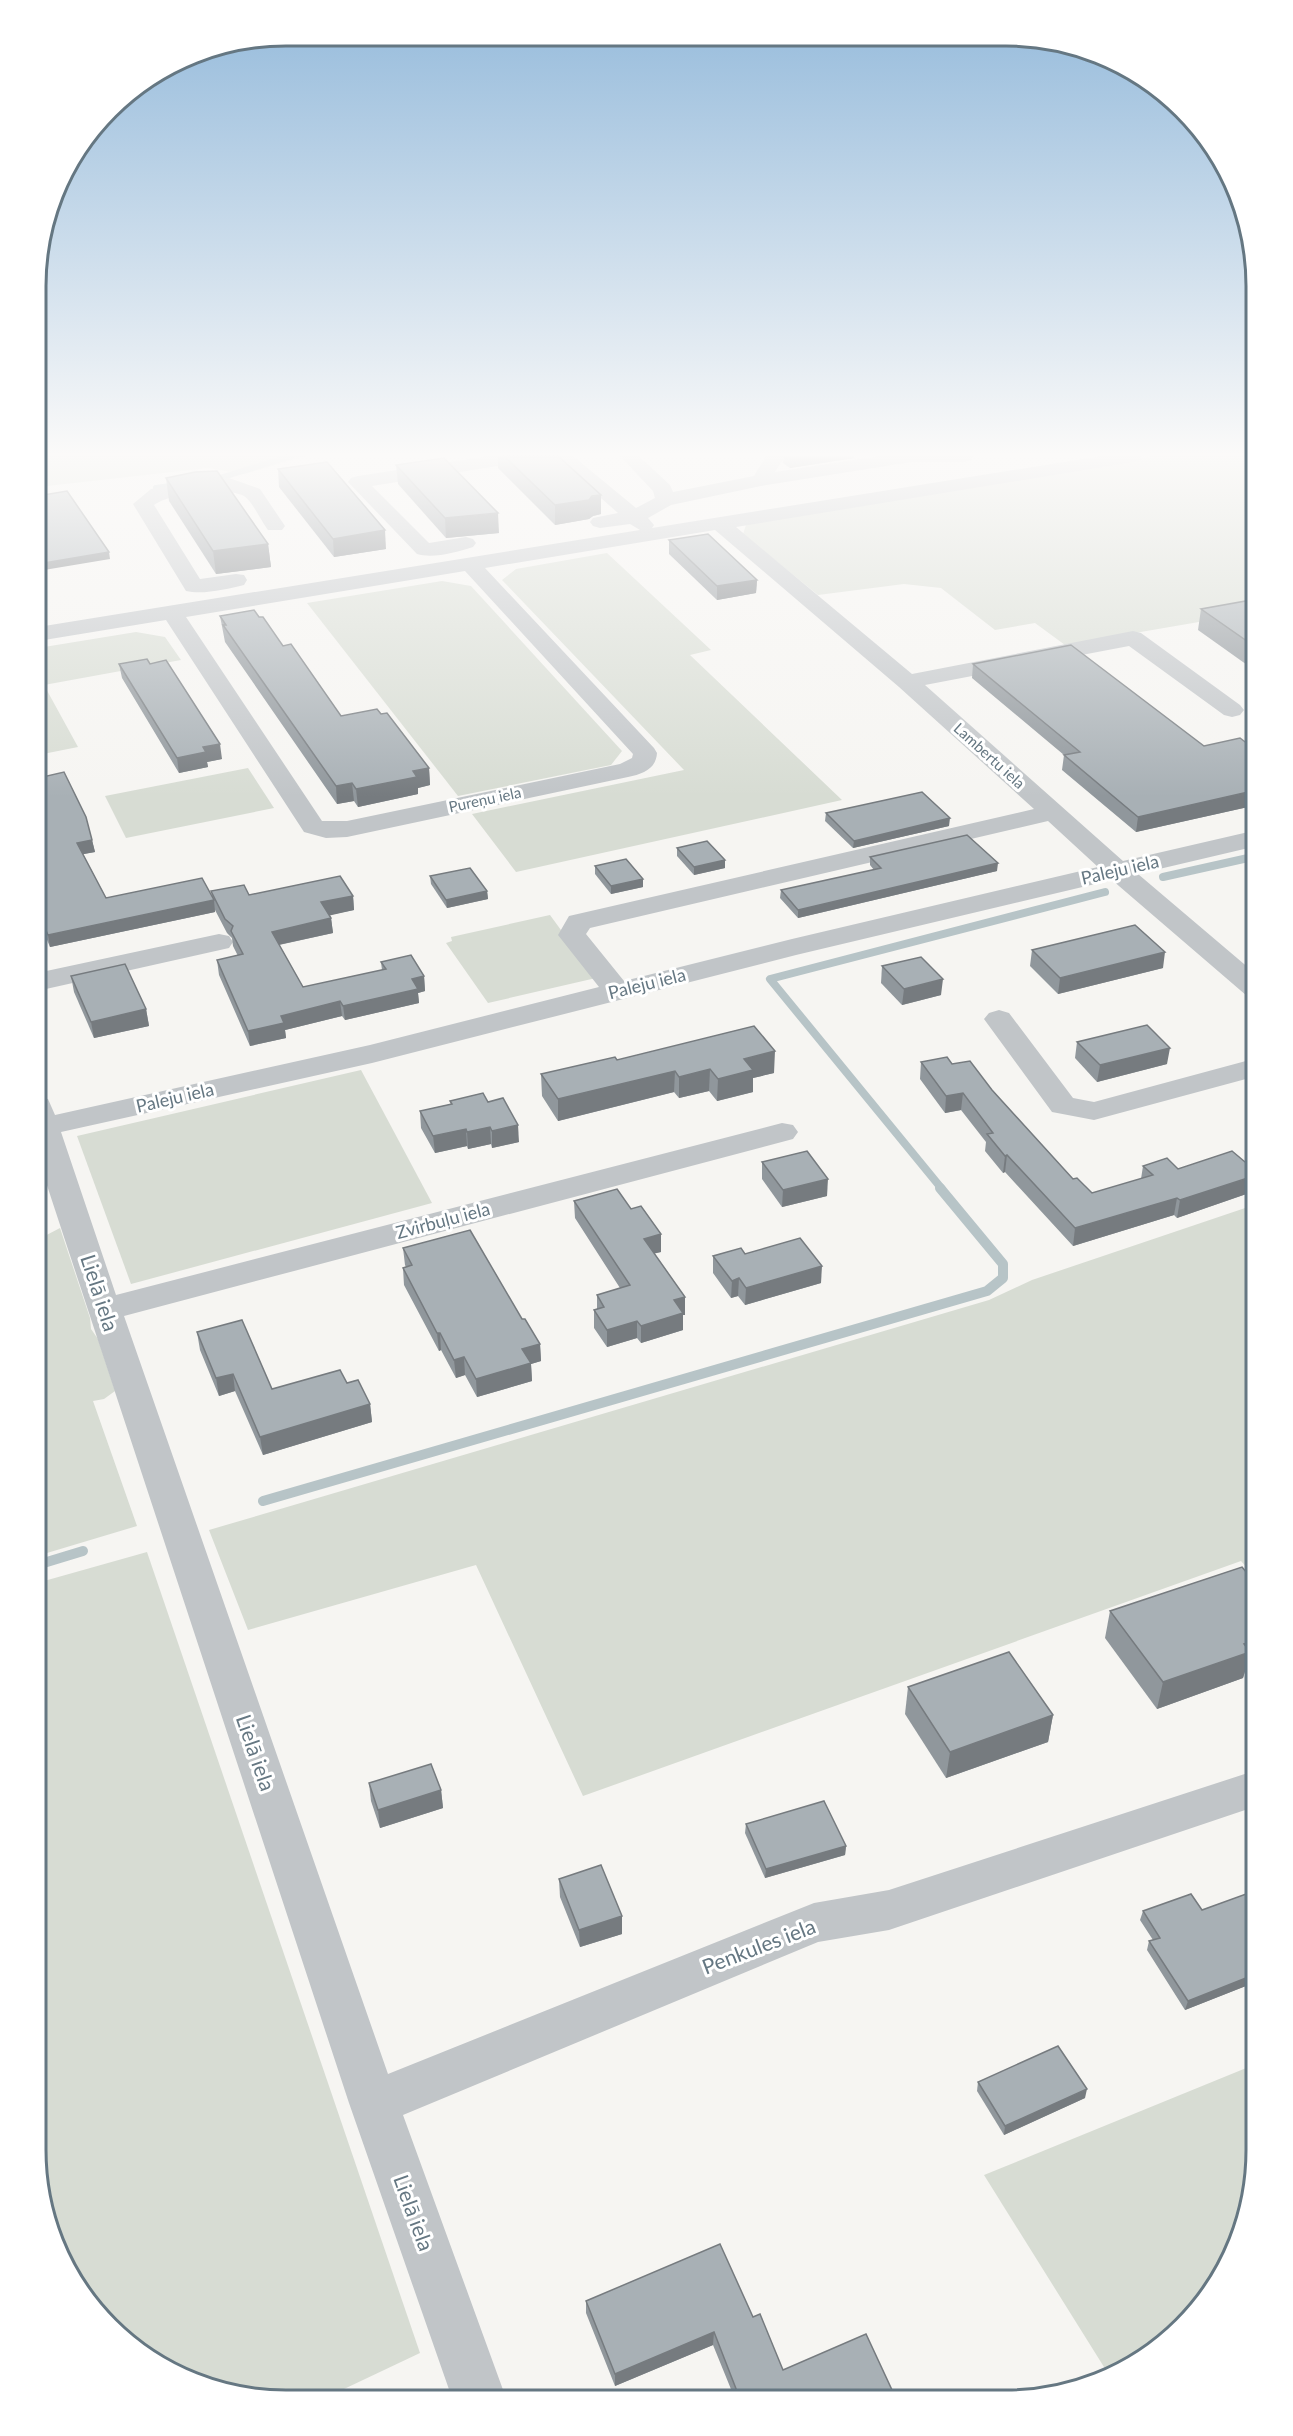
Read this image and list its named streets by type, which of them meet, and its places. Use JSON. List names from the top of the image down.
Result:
{
  "streets": {
    "street": [
      "Lambertu iela",
      "Pureņu iela",
      "Paleju iela",
      "Zvirbuļu iela",
      "Lielā iela",
      "Penkules iela"
    ]
  },
  "crossings": [
    ["Lambertu iela", "Paleju iela"],
    ["Zvirbuļu iela", "Lielā iela"],
    ["Lielā iela", "Penkules iela"]
  ]
}
